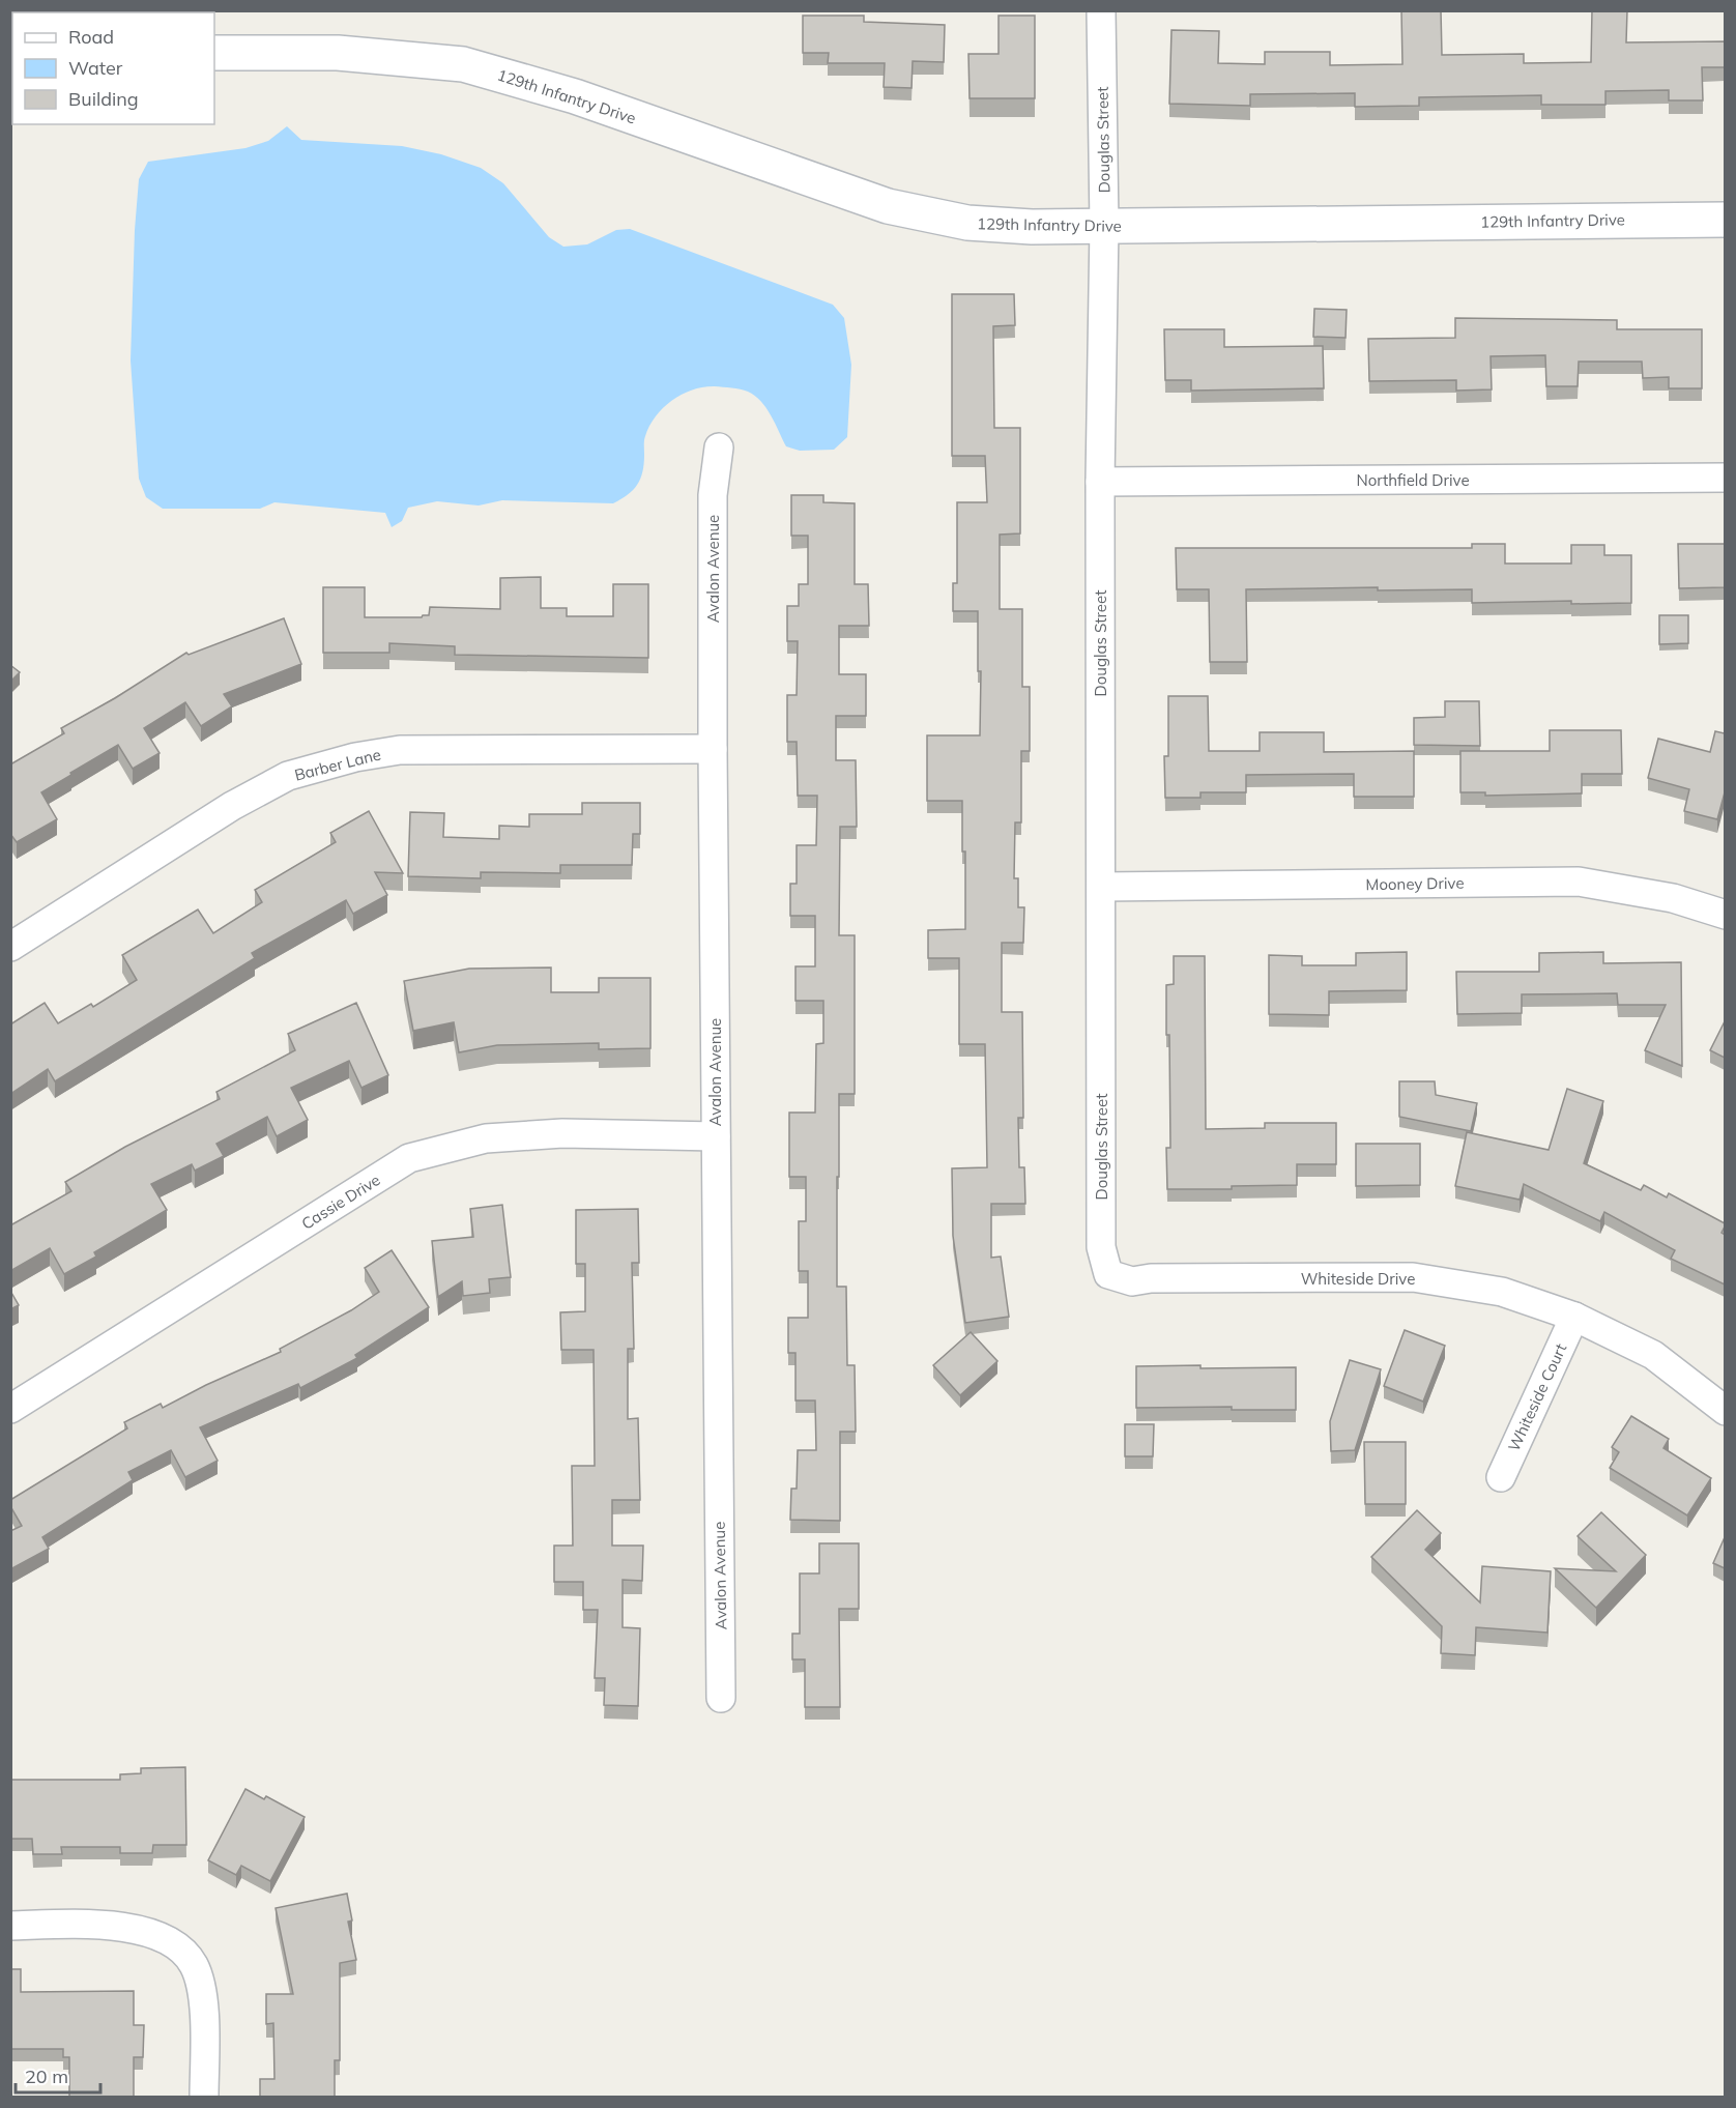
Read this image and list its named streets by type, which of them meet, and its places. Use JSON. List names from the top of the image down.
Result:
{
  "streets": {
    "street": [
      "129th Infantry Drive",
      "Douglas Street",
      "Northfield Drive",
      "Avalon Avenue",
      "Barber Lane",
      "Mooney Drive",
      "Cassie Drive",
      "Whiteside Drive",
      "Whiteside Court"
    ]
  },
  "crossings": [
    ["129th Infantry Drive", "Douglas Street"],
    ["Douglas Street", "Northfield Drive"],
    ["Douglas Street", "Mooney Drive"],
    ["Douglas Street", "Whiteside Drive"],
    ["Avalon Avenue", "Barber Lane"],
    ["Avalon Avenue", "Cassie Drive"],
    ["Whiteside Drive", "Whiteside Court"]
  ],
  "legend": ["Road", "Water", "Building"],
  "scale_bar": "20 m"
}
